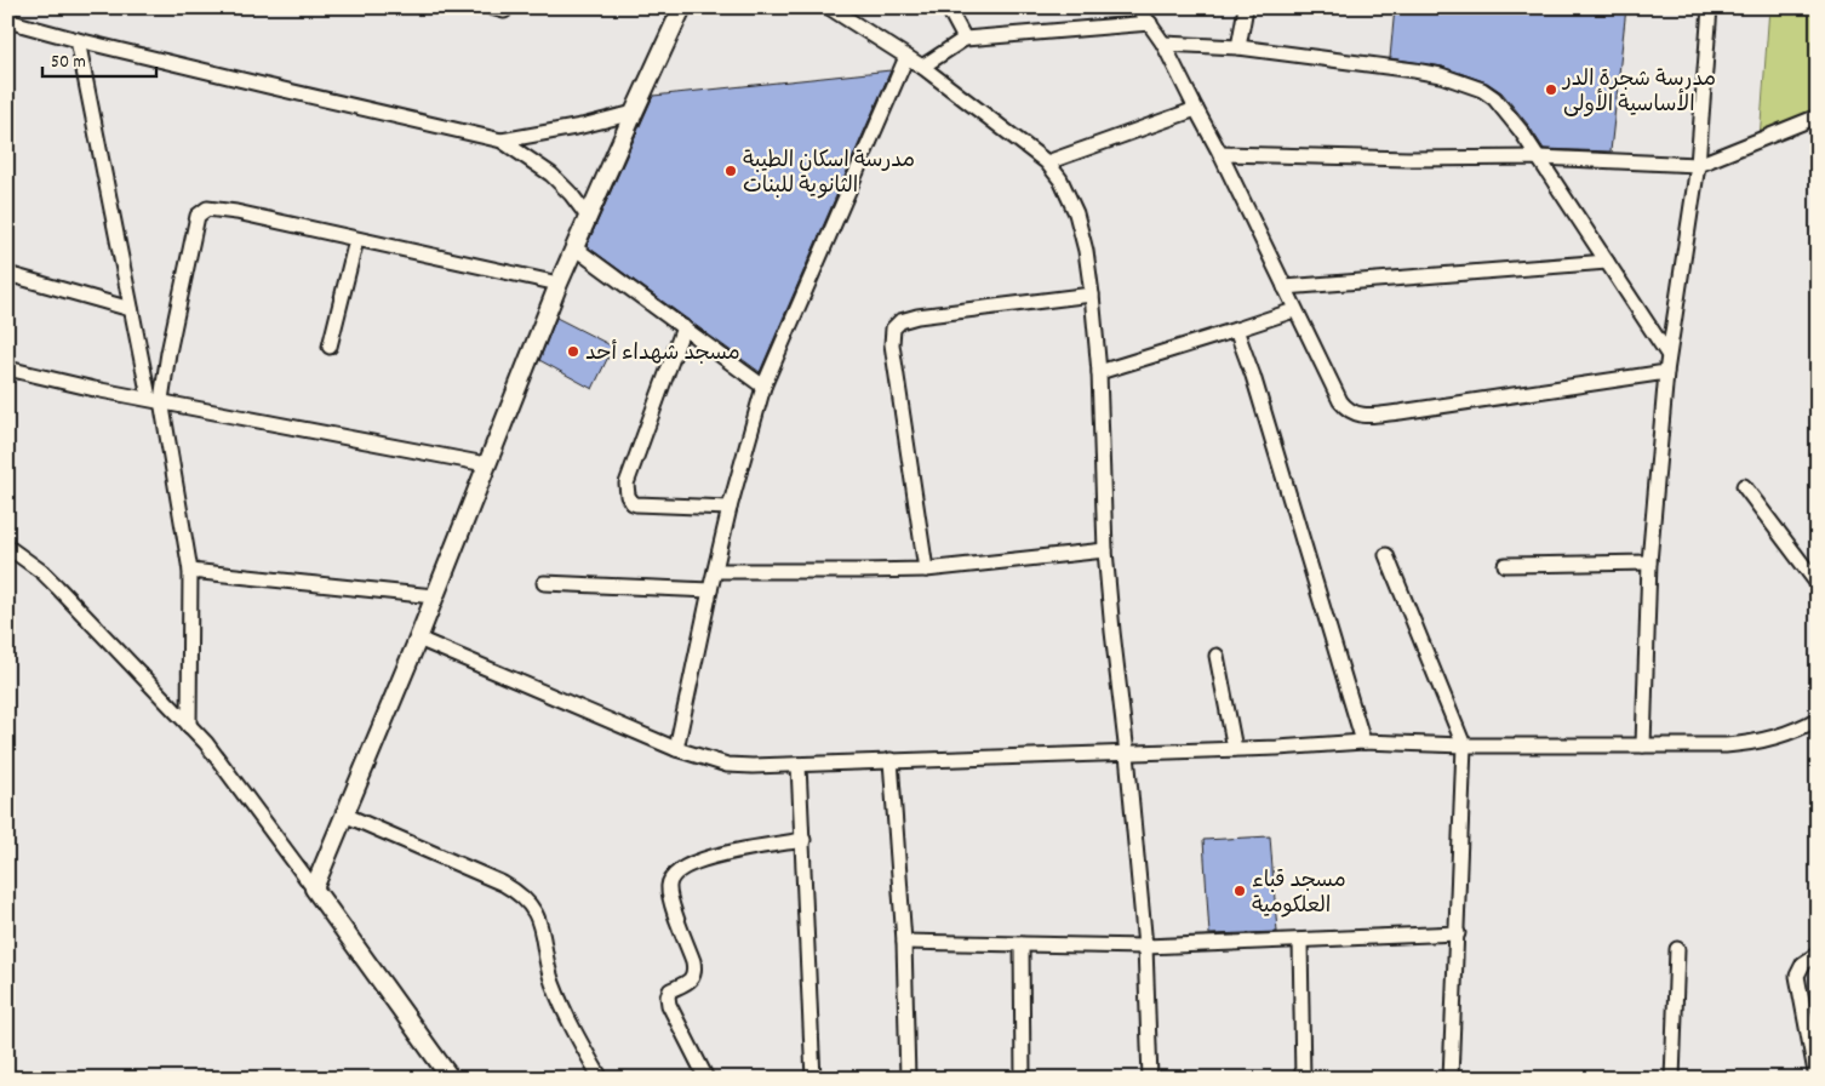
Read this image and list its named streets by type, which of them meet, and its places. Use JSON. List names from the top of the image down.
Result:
{
  "places": [
    "مدرسة شجرة الدر الأساسية الأولى",
    "مدرسة اسكان الطيبة الثانوية للبنات",
    "مسجد شهداء أحد",
    "مسجد قباء العلكومية"
  ],
  "scale_bar": "50 m"
}
